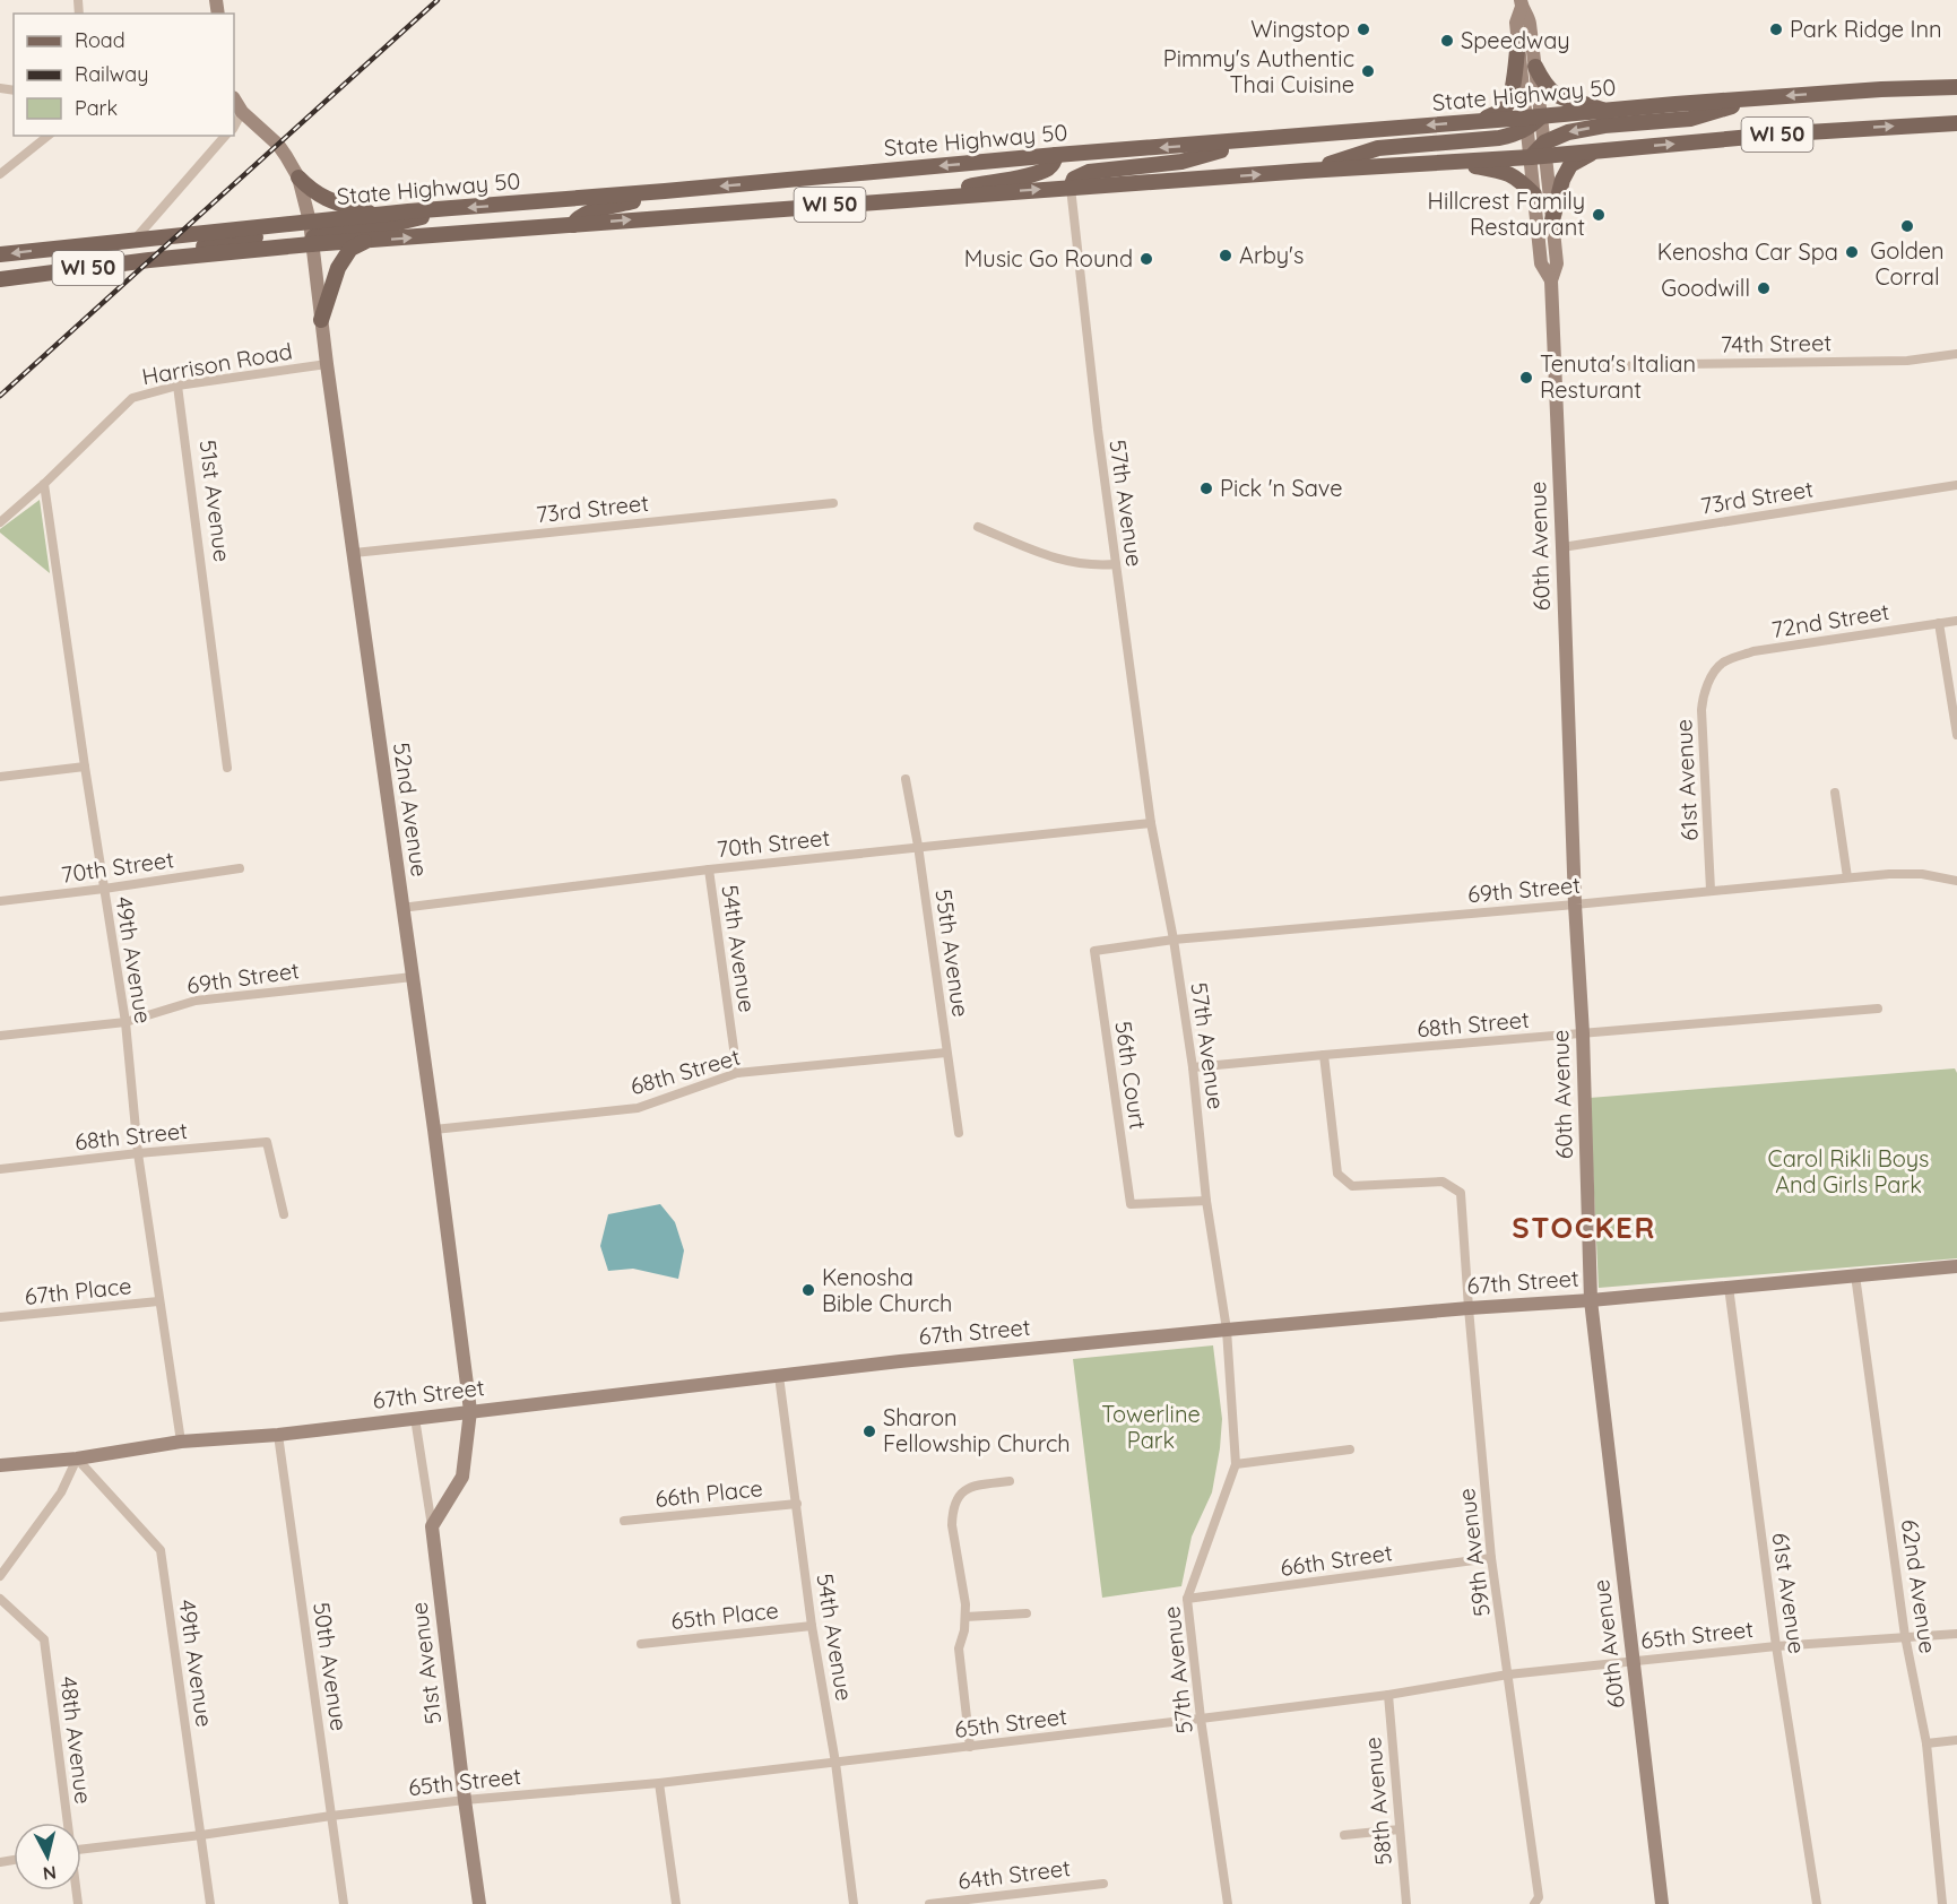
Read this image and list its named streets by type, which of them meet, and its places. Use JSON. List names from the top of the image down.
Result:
{
  "streets": {
    "main road": ["State Highway 50", "WI 50"],
    "street": [
      "74th Street",
      "Harrison Road",
      "73rd Street",
      "51st Avenue",
      "57th Avenue",
      "60th Avenue",
      "72nd Street",
      "61st Avenue",
      "52nd Avenue",
      "70th Street",
      "69th Street",
      "54th Avenue",
      "55th Avenue",
      "49th Avenue",
      "68th Street",
      "56th Court",
      "67th Street",
      "67th Place",
      "66th Place",
      "59th Avenue",
      "66th Street",
      "62nd Avenue",
      "65th Place",
      "65th Street",
      "50th Avenue",
      "48th Avenue",
      "58th Avenue",
      "64th Street"
    ]
  },
  "crossings": [
    ["State Highway 50", "57th Avenue"],
    ["State Highway 50", "60th Avenue"],
    ["State Highway 50", "52nd Avenue"],
    ["74th Street", "60th Avenue"],
    ["Harrison Road", "51st Avenue"],
    ["Harrison Road", "52nd Avenue"],
    ["Harrison Road", "49th Avenue"],
    ["73rd Street", "60th Avenue"],
    ["73rd Street", "52nd Avenue"],
    ["51st Avenue", "52nd Avenue"],
    ["51st Avenue", "67th Street"],
    ["51st Avenue", "65th Street"],
    ["57th Avenue", "70th Street"],
    ["57th Avenue", "69th Street"],
    ["57th Avenue", "68th Street"],
    ["57th Avenue", "56th Court"],
    ["57th Avenue", "67th Street"],
    ["57th Avenue", "66th Street"],
    ["57th Avenue", "65th Street"],
    ["60th Avenue", "69th Street"],
    ["60th Avenue", "68th Street"],
    ["60th Avenue", "67th Street"],
    ["60th Avenue", "65th Street"],
    ["72nd Street", "61st Avenue"],
    ["61st Avenue", "69th Street"],
    ["61st Avenue", "67th Street"],
    ["61st Avenue", "65th Street"],
    ["52nd Avenue", "70th Street"],
    ["52nd Avenue", "69th Street"],
    ["52nd Avenue", "68th Street"],
    ["52nd Avenue", "67th Street"],
    ["70th Street", "54th Avenue"],
    ["70th Street", "55th Avenue"],
    ["70th Street", "49th Avenue"],
    ["69th Street", "49th Avenue"],
    ["69th Street", "56th Court"],
    ["54th Avenue", "68th Street"],
    ["54th Avenue", "67th Street"],
    ["54th Avenue", "66th Place"],
    ["54th Avenue", "65th Place"],
    ["54th Avenue", "65th Street"],
    ["55th Avenue", "68th Street"],
    ["49th Avenue", "68th Street"],
    ["49th Avenue", "67th Street"],
    ["49th Avenue", "67th Place"],
    ["49th Avenue", "65th Street"],
    ["68th Street", "59th Avenue"],
    ["67th Street", "59th Avenue"],
    ["67th Street", "62nd Avenue"],
    ["67th Street", "50th Avenue"],
    ["59th Avenue", "66th Street"],
    ["59th Avenue", "65th Street"],
    ["62nd Avenue", "65th Street"],
    ["65th Street", "50th Avenue"],
    ["65th Street", "58th Avenue"]
  ],
  "districts": ["STOCKER"],
  "parks": ["Carol Rikli Boys And Girls Park", "Towerline Park"],
  "places": [
    "Wingstop",
    "Park Ridge Inn",
    "Speedway",
    "Pimmy's Authentic Thai Cuisine",
    "Hillcrest Family Restaurant",
    "Golden Corral",
    "Kenosha Car Spa",
    "Arby's",
    "Music Go Round",
    "Goodwill",
    "Tenuta's Italian Resturant",
    "Pick 'n Save",
    "Kenosha Bible Church",
    "Sharon Fellowship Church"
  ],
  "legend": ["Road", "Railway", "Park"],
  "north": "bottom"
}
